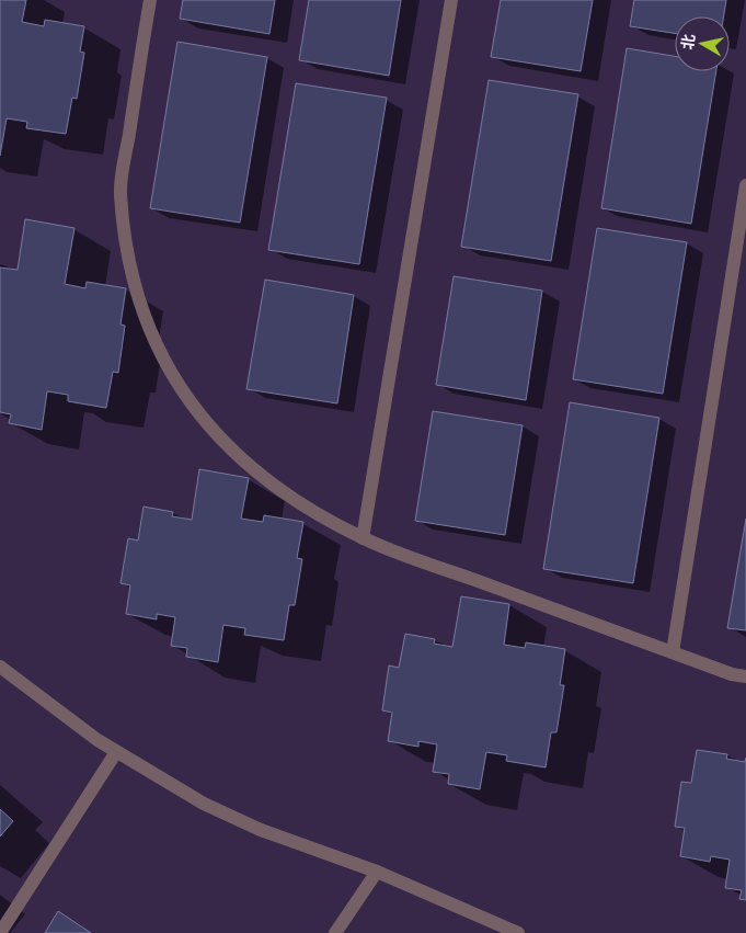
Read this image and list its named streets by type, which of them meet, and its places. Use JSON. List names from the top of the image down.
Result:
{
  "north": "left"
}
